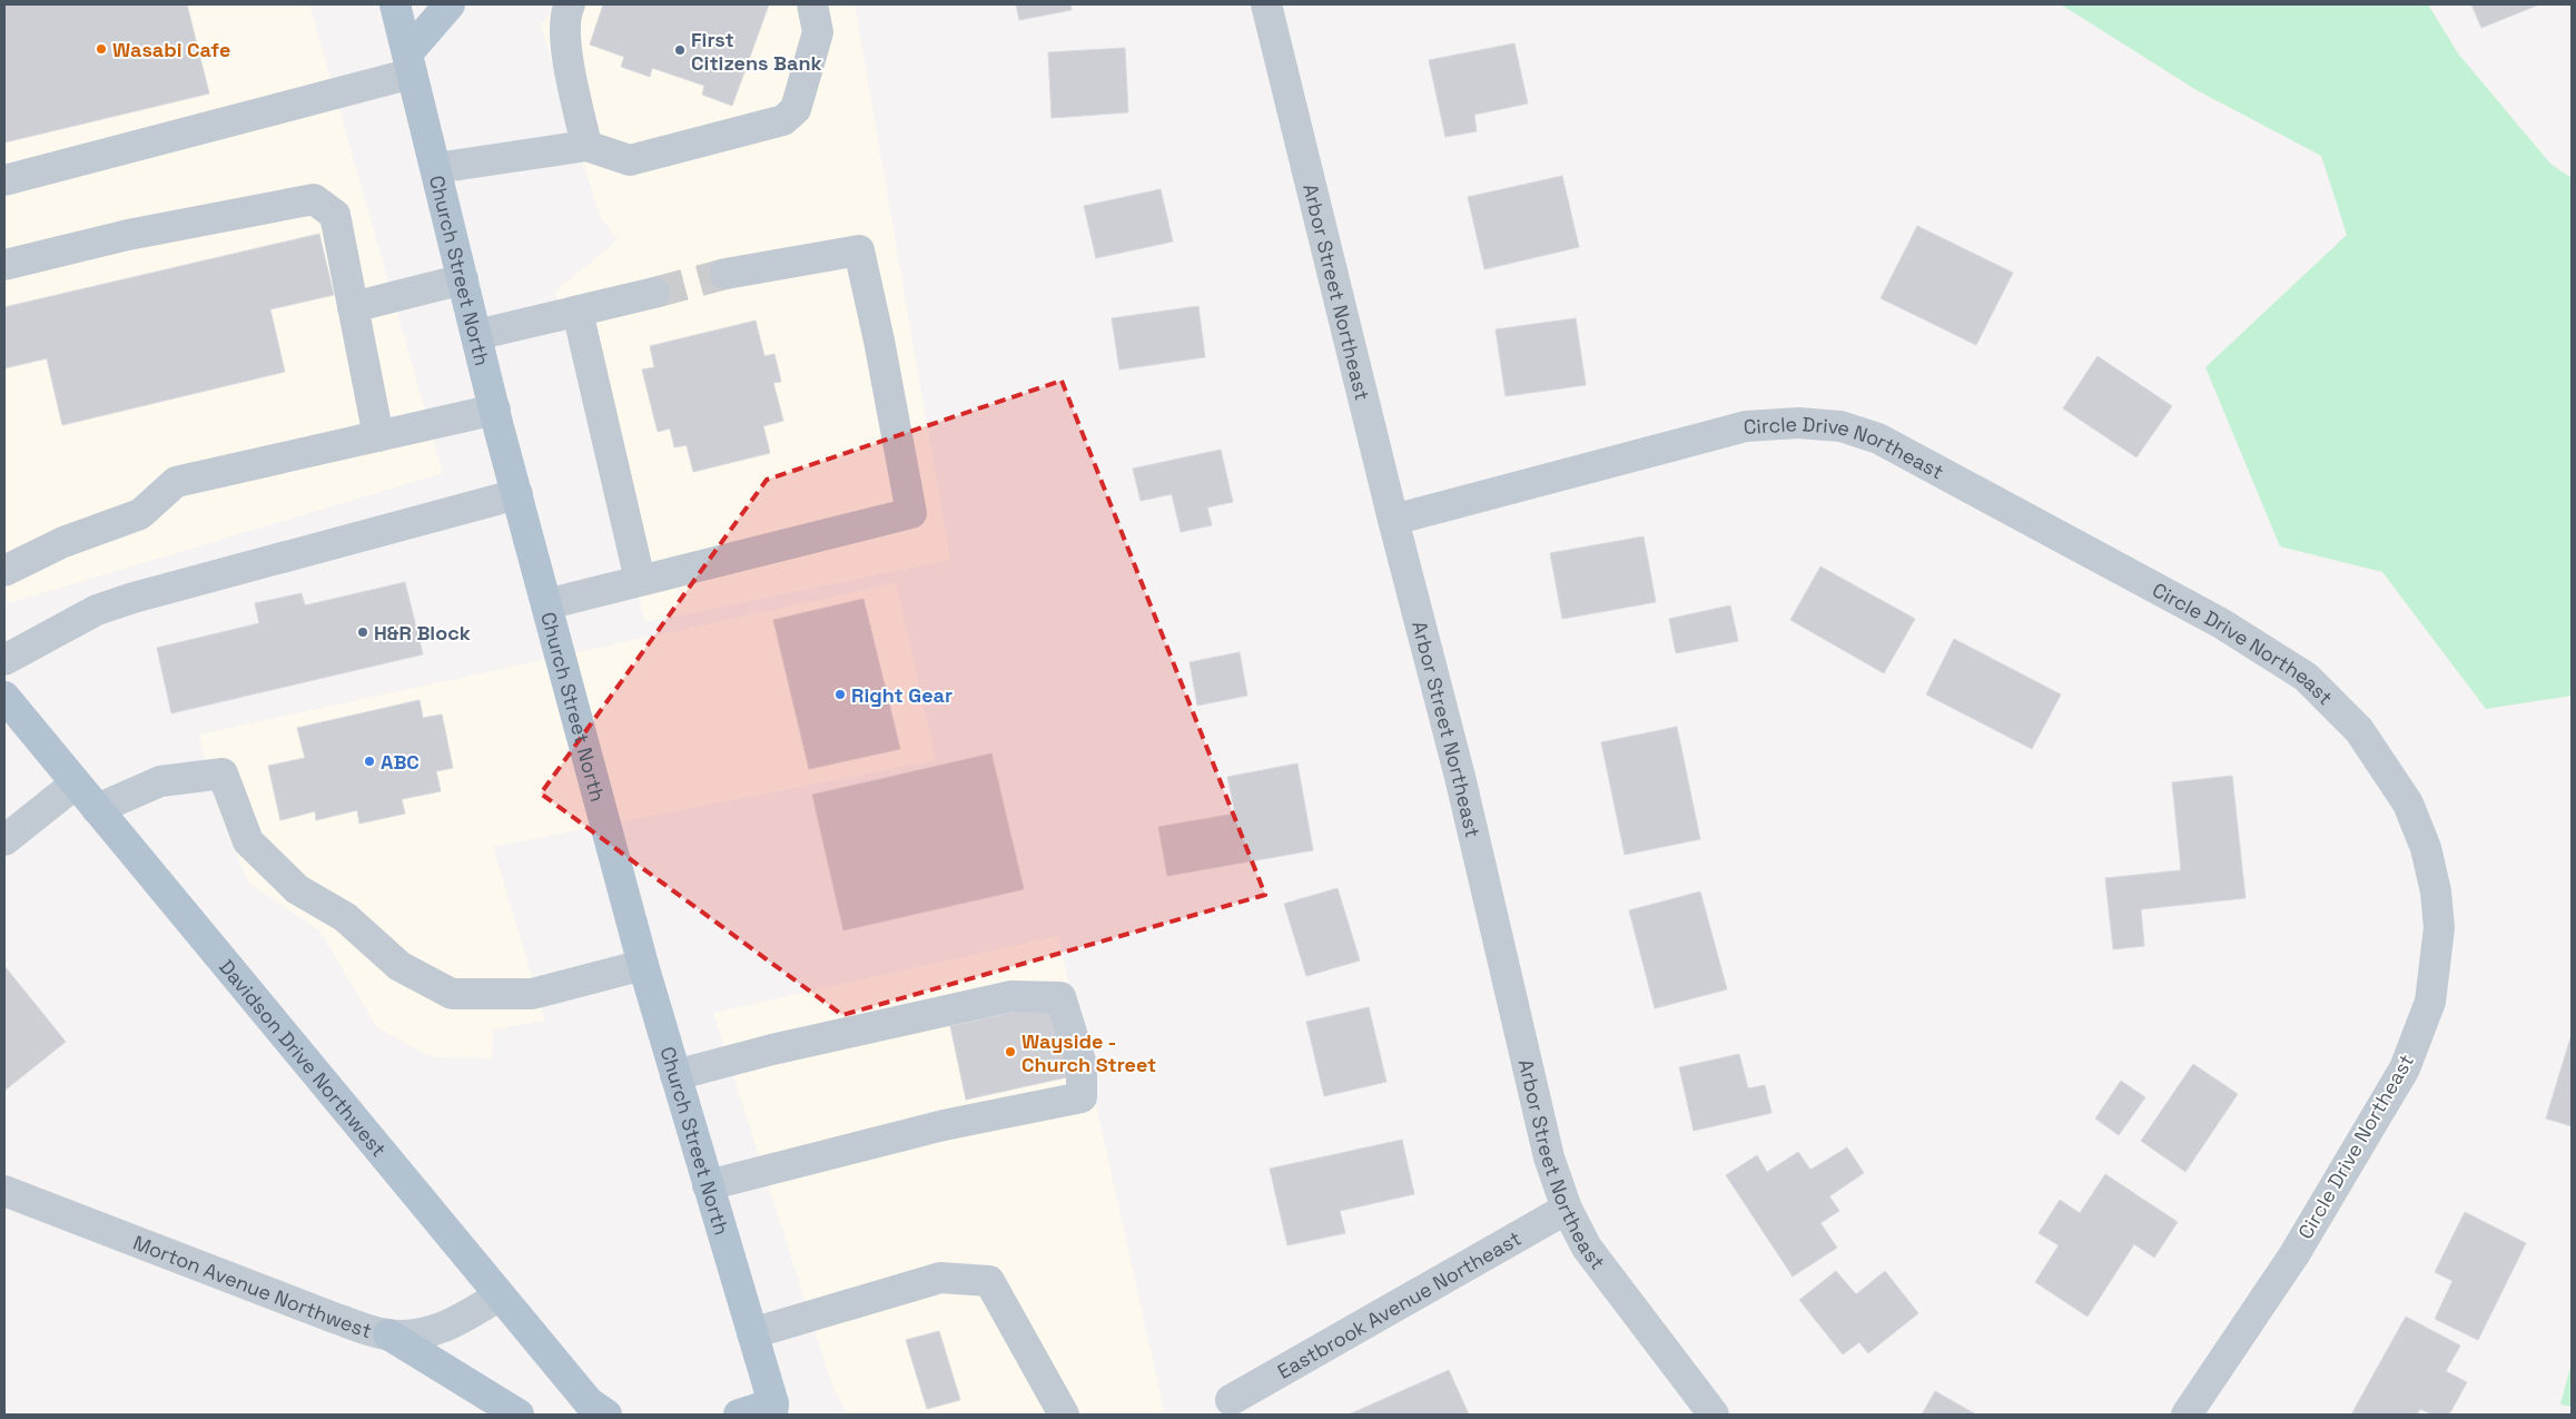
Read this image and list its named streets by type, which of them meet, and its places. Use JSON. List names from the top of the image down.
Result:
{
  "streets": {
    "main road": ["Church Street North", "Davidson Drive Northwest"],
    "street": [
      "Arbor Street Northeast",
      "Circle Drive Northeast",
      "Morton Avenue Northwest",
      "Eastbrook Avenue Northeast"
    ]
  },
  "crossings": [
    ["Arbor Street Northeast", "Circle Drive Northeast"],
    ["Arbor Street Northeast", "Eastbrook Avenue Northeast"],
    ["Davidson Drive Northwest", "Morton Avenue Northwest"]
  ],
  "places": [
    "Wasabi Cafe",
    "First Citizens Bank",
    "H&R Block",
    "Right Gear",
    "ABC",
    "Wayside - Church Street"
  ]
}
